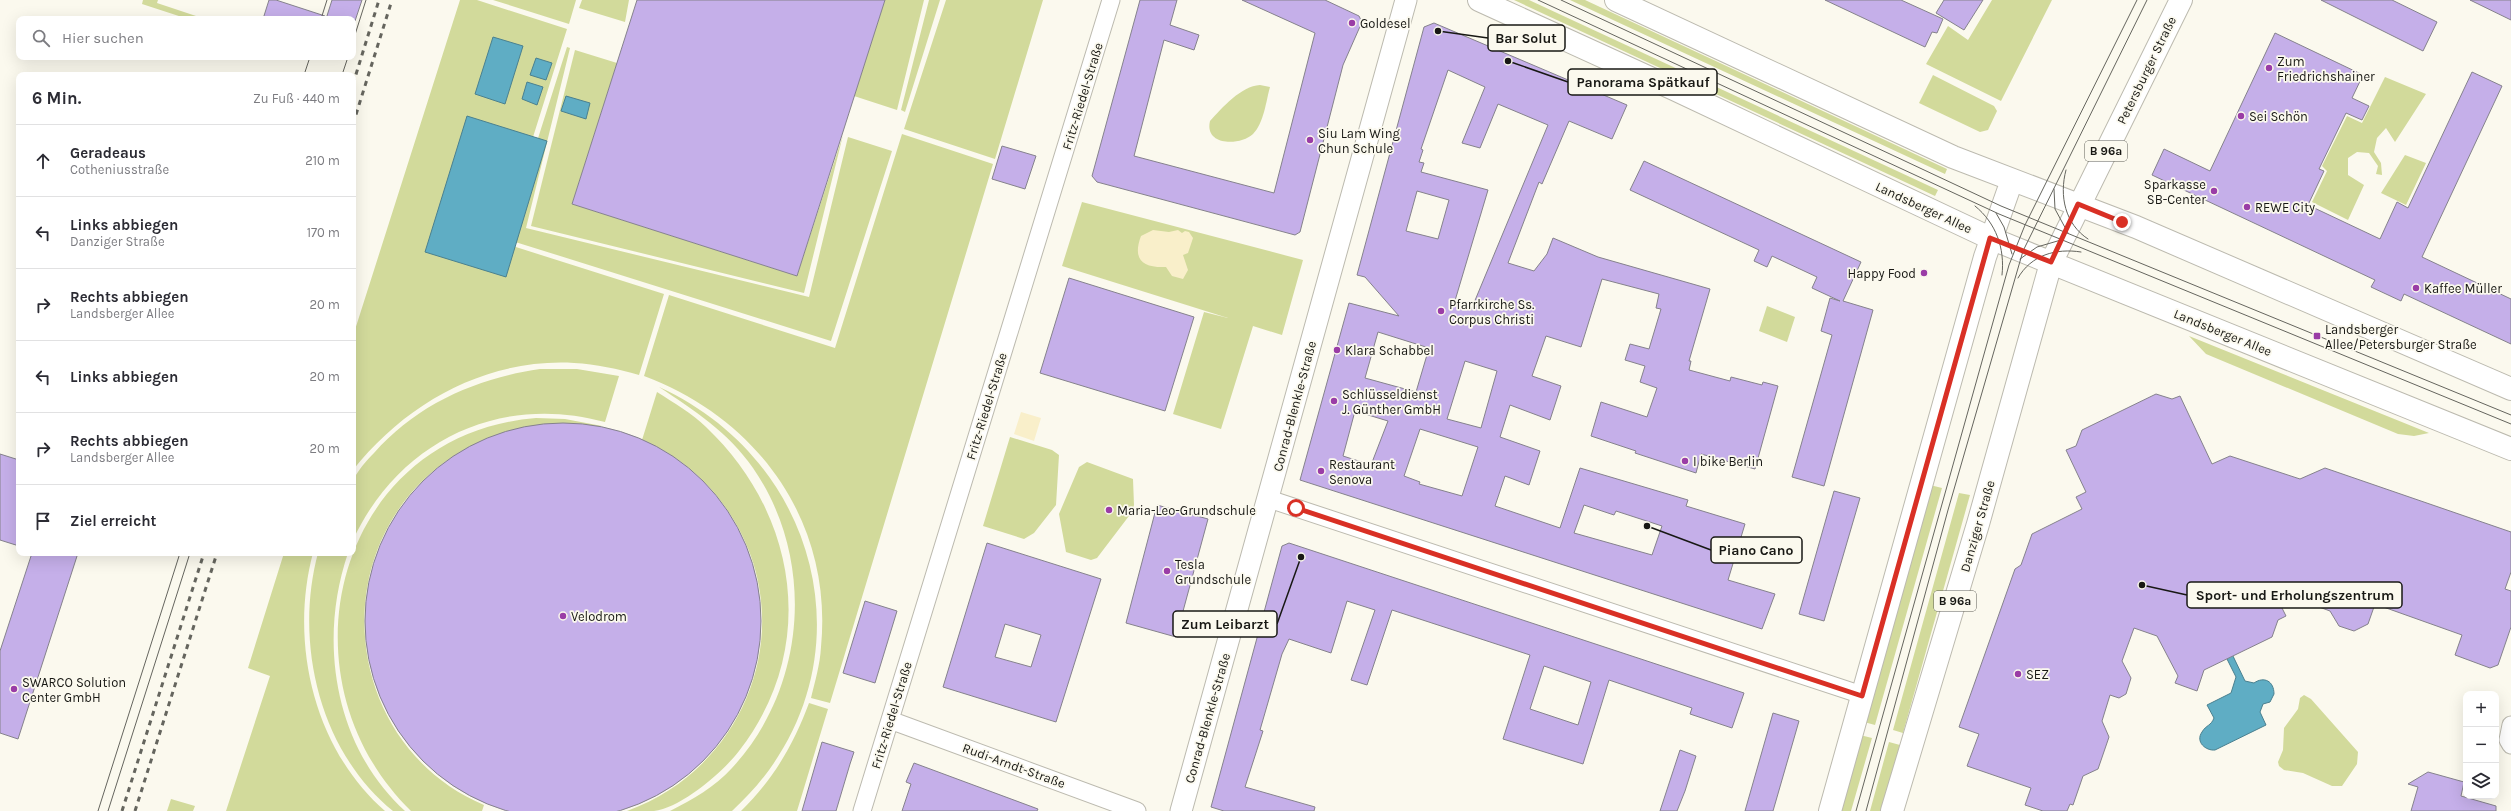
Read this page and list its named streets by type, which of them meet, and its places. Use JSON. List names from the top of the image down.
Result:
{
  "streets": {
    "main road": [
      "Petersburger Straße",
      "B 96a",
      "Landsberger Allee",
      "Danziger Straße"
    ],
    "street": ["Fritz-Riedel-Straße", "Conrad-Blenkle-Straße", "Rudi-Arndt-Straße"]
  },
  "crossings": [
    ["Petersburger Straße", "B 96a"],
    ["Fritz-Riedel-Straße", "Rudi-Arndt-Straße"],
    ["B 96a", "Landsberger Allee"],
    ["B 96a", "Danziger Straße"],
    ["Landsberger Allee", "Danziger Straße"]
  ],
  "places": {
    "other": [
      "Goldesel",
      "Bar Solut",
      "Panorama Spätkauf",
      "Zum Friedrichshainer",
      "Sei Schön",
      "Siu Lam Wing Chun Schule",
      "Sparkasse SB-Center",
      "REWE City",
      "Happy Food",
      "Kaffee Müller",
      "Pfarrkirche Ss. Corpus Christi",
      "Klara Schabbel",
      "Schlüsseldienst J. Günther GmbH",
      "I bike Berlin",
      "Restaurant Senova",
      "Maria-Leo-Grundschule",
      "Piano Cano",
      "Zum Leibarzt",
      "Tesla Grundschule",
      "Sport- und Erholungszentrum",
      "Velodrom",
      "SEZ",
      "SWARCO Solution Center GmbH"
    ],
    "transit": ["Landsberger Allee/Petersburger Straße"]
  },
  "page": {
    "search": "Hier suchen",
    "heading": ["6 Min.", "Zu Fuß · 440 m"],
    "list": [
      ["Geradeaus", "Cotheniusstraße", "210 m"],
      ["Links abbiegen", "Danziger Straße", "170 m"],
      ["Rechts abbiegen", "Landsberger Allee", "20 m"],
      ["Links abbiegen", "20 m"],
      ["Rechts abbiegen", "Landsberger Allee", "20 m"],
      "Ziel erreicht"
    ],
    "map_buttons": ["+", "−"]
  }
}
